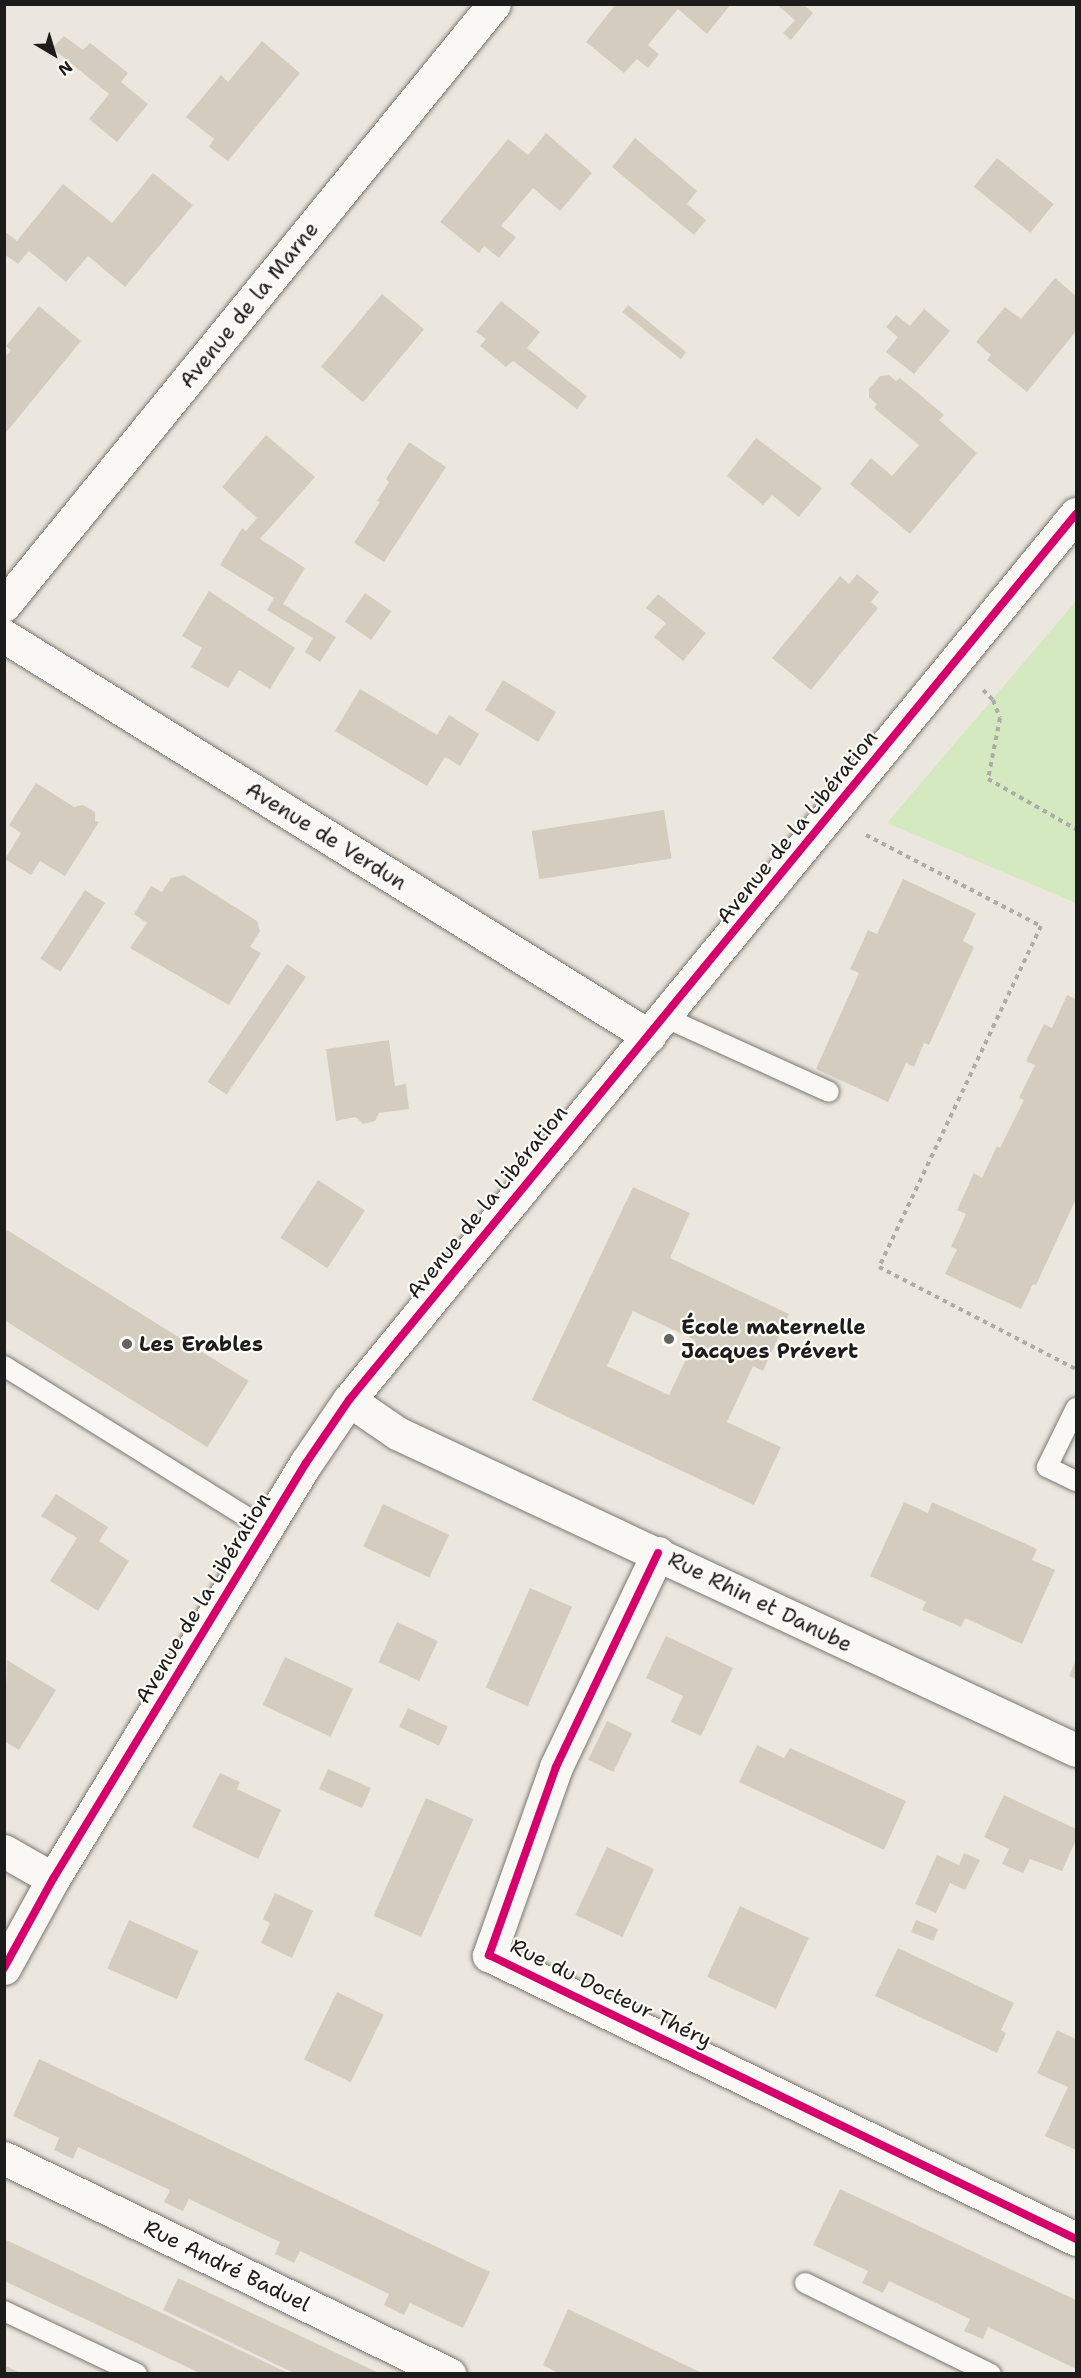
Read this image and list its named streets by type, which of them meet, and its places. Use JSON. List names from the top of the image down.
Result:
{
  "streets": {
    "street": [
      "Avenue de la Marne",
      "Avenue de la Libération",
      "Avenue de Verdun",
      "Rue Rhin et Danube",
      "Rue du Docteur Théry",
      "Rue André Baduel"
    ]
  },
  "crossings": [
    ["Avenue de la Libération", "Avenue de Verdun"],
    ["Avenue de la Libération", "Rue Rhin et Danube"],
    ["Rue Rhin et Danube", "Rue du Docteur Théry"]
  ],
  "places": ["École maternelle Jacques Prévert", "Les Erables"],
  "north": "bottom right"
}
